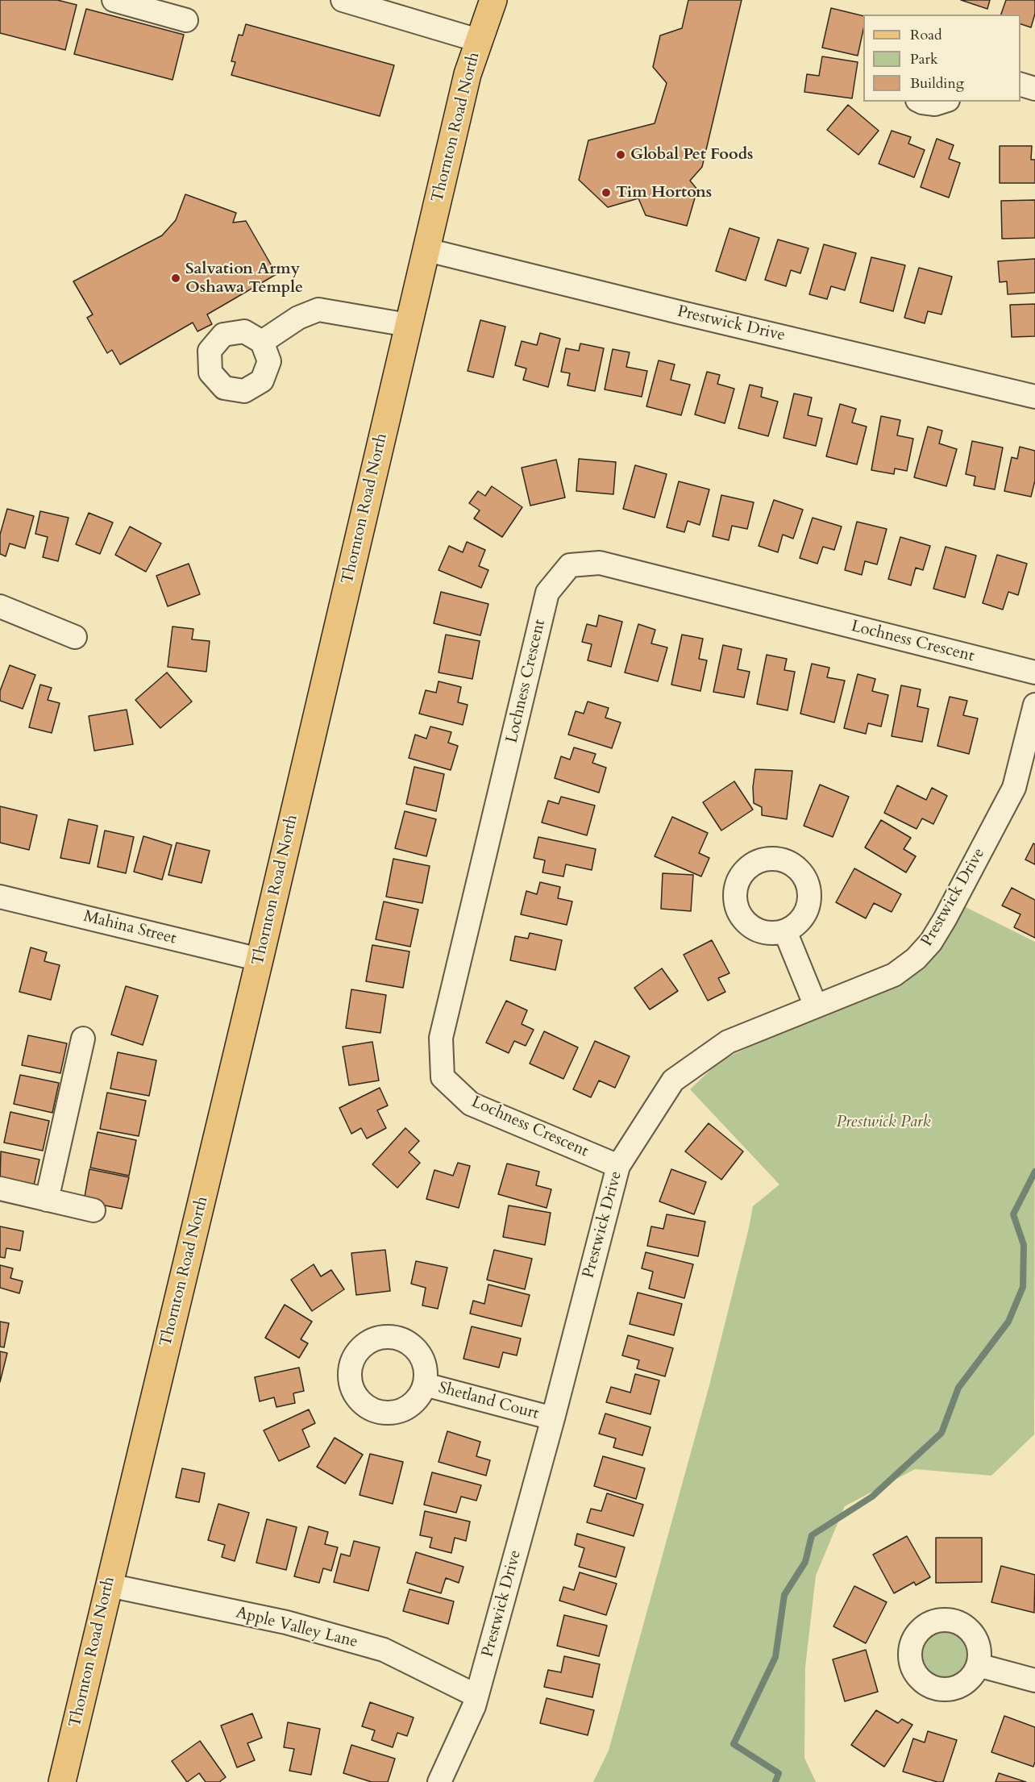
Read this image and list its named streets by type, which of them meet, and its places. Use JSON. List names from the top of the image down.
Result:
{
  "streets": {
    "main road": ["Thornton Road North"],
    "street": [
      "Prestwick Drive",
      "Lochness Crescent",
      "Mahina Street",
      "Shetland Court",
      "Apple Valley Lane"
    ]
  },
  "crossings": [
    ["Thornton Road North", "Prestwick Drive"],
    ["Thornton Road North", "Mahina Street"],
    ["Thornton Road North", "Apple Valley Lane"],
    ["Prestwick Drive", "Lochness Crescent"],
    ["Prestwick Drive", "Shetland Court"],
    ["Prestwick Drive", "Apple Valley Lane"]
  ],
  "parks": ["Prestwick Park"],
  "places": ["Global Pet Foods", "Tim Hortons", "Salvation Army Oshawa Temple"],
  "legend": ["Road", "Park", "Building"]
}
